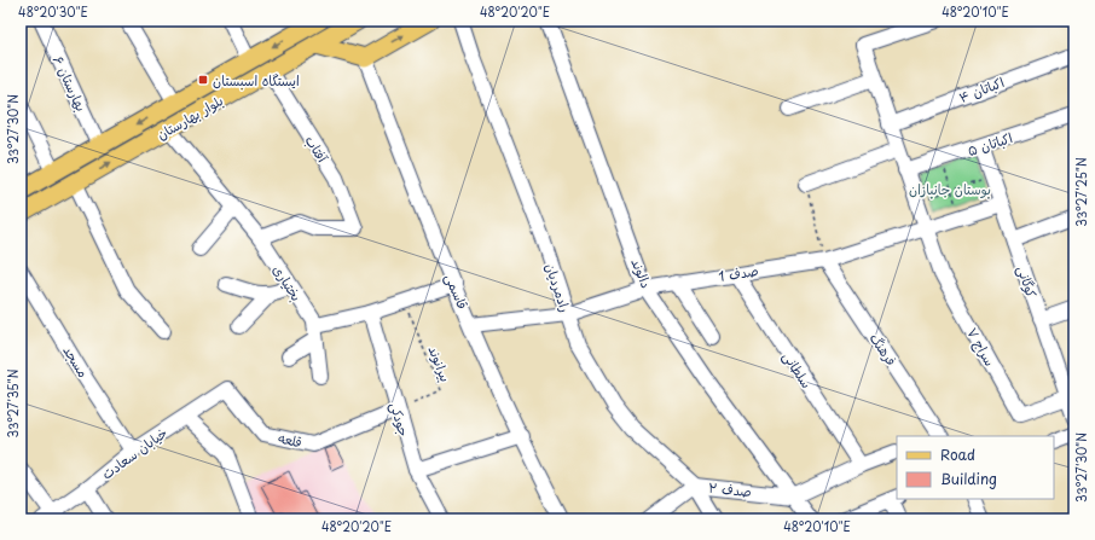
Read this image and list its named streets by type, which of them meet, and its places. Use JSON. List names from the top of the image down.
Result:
{
  "streets": {
    "main road": ["بلوار بهارستان"],
    "street": [
      "بهارستان ۶",
      "اکباتان ۴",
      "اکباتان ۵",
      "آفتاب",
      "دالوند",
      "صدف 1",
      "کوگانی",
      "بختیاری",
      "رادمردیان",
      "قاسمی",
      "سراج ۷",
      "فرهنگ",
      "مسجد",
      "سلطانی",
      "جودکی",
      "قلعه",
      "خیابان سعادت",
      "صدف ۲"
    ],
    "path": ["بیرانوند"]
  },
  "crossings": [
    ["بهارستان ۶", "بلوار بهارستان"],
    ["بلوار بهارستان", "آفتاب"],
    ["بلوار بهارستان", "بختیاری"],
    ["اکباتان ۵", "کوگانی"],
    ["آفتاب", "بختیاری"],
    ["دالوند", "صدف 1"],
    ["دالوند", "صدف ۲"],
    ["صدف 1", "کوگانی"],
    ["صدف 1", "رادمردیان"],
    ["صدف 1", "قاسمی"],
    ["صدف 1", "سراج ۷"],
    ["صدف 1", "فرهنگ"],
    ["صدف 1", "سلطانی"],
    ["کوگانی", "سراج ۷"],
    ["رادمردیان", "صدف ۲"],
    ["مسجد", "خیابان سعادت"],
    ["بیرانوند", "جودکی"],
    ["بیرانوند", "قلعه"],
    ["جودکی", "قلعه"],
    ["قلعه", "خیابان سعادت"]
  ],
  "parks": ["بوستان جانبازان"],
  "places": {
    "transit": ["ایستگاه اسبستان"]
  },
  "legend": ["Road", "Building"],
  "coordinates": [
    "48°20'30\"E",
    "48°20'20\"E",
    "48°20'10\"E",
    "33°27'30\"N",
    "33°27'25\"N",
    "33°27'35\"N"
  ]
}
